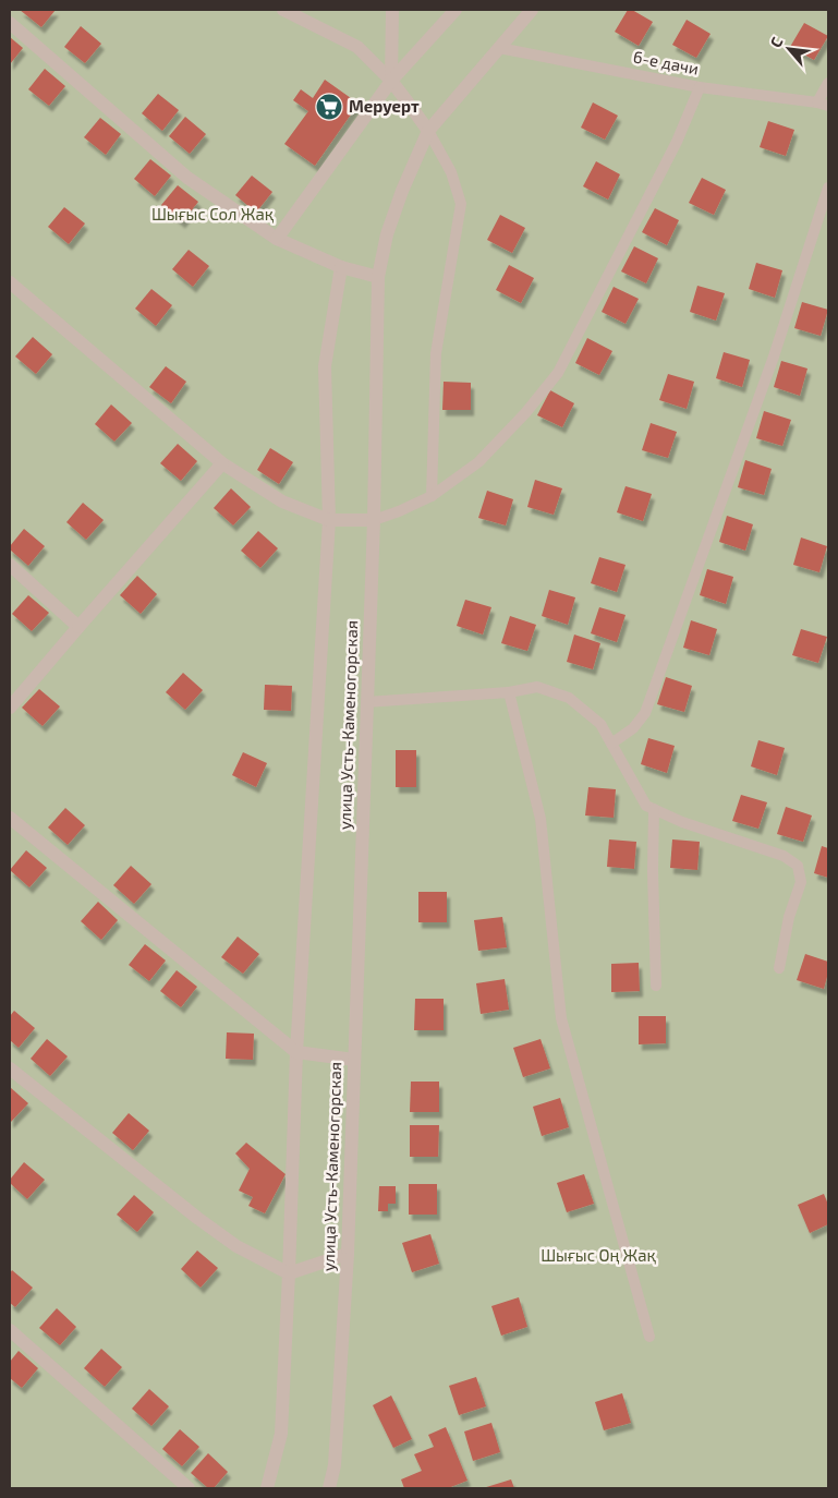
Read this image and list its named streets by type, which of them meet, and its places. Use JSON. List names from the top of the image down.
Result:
{
  "streets": {
    "street": ["улица Усть-Каменогорская"],
    "lane": ["6-е дачи"]
  },
  "crossings": [
    ["6-е дачи", "улица Усть-Каменогорская"]
  ],
  "parks": ["Шығыс Сол Жақ", "Шығыс Оң Жақ"],
  "places": {
    "supermarket": ["Меруерт"]
  },
  "north": "top left"
}
